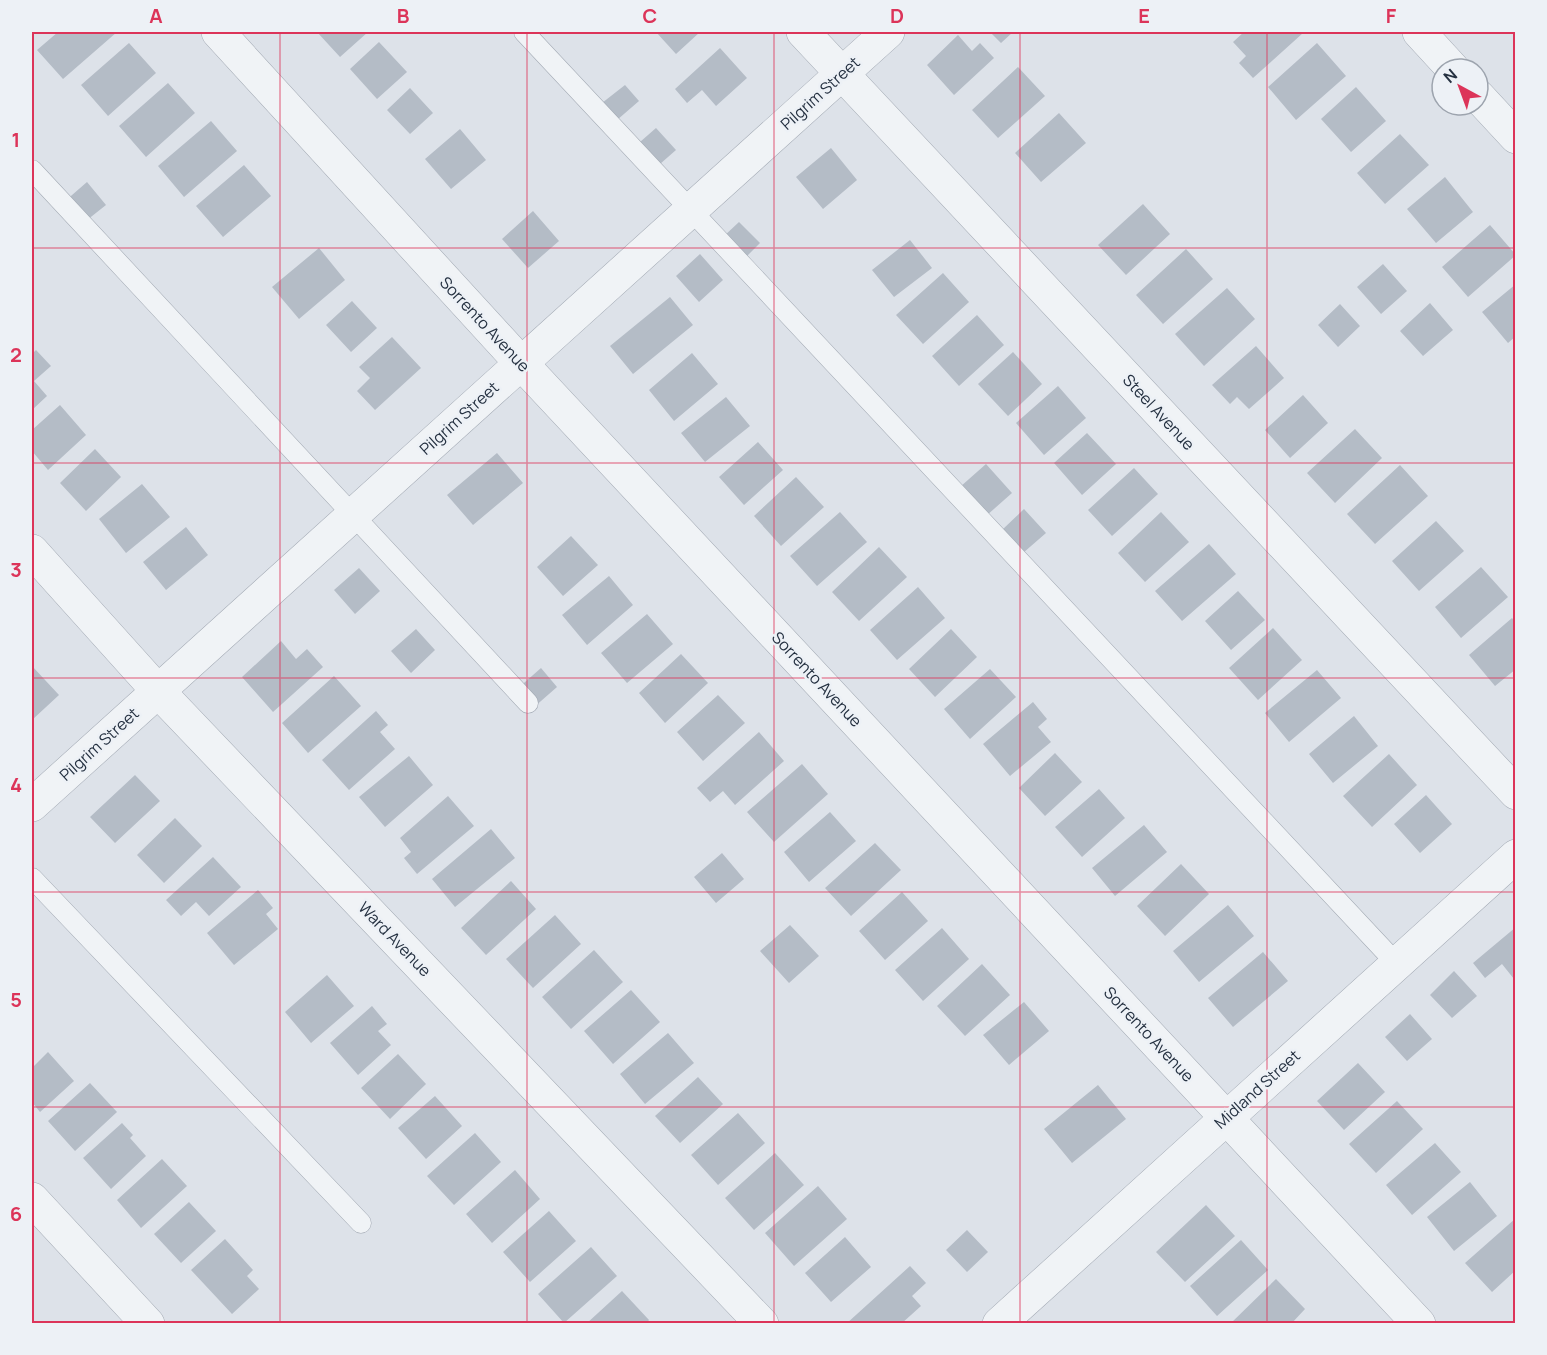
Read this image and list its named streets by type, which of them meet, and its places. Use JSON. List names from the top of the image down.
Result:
{
  "streets": {
    "street": [
      "Pilgrim Street",
      "Sorrento Avenue",
      "Steel Avenue",
      "Ward Avenue",
      "Midland Street"
    ]
  },
  "crossings": [
    ["Pilgrim Street", "Sorrento Avenue"],
    ["Pilgrim Street", "Steel Avenue"],
    ["Pilgrim Street", "Ward Avenue"],
    ["Sorrento Avenue", "Midland Street"]
  ],
  "north": "top left",
  "grid": {
    "columns": [
      "A",
      "B",
      "C",
      "D",
      "E",
      "F"
    ],
    "rows": [
      "1",
      "2",
      "3",
      "4",
      "5",
      "6"
    ]
  }
}
